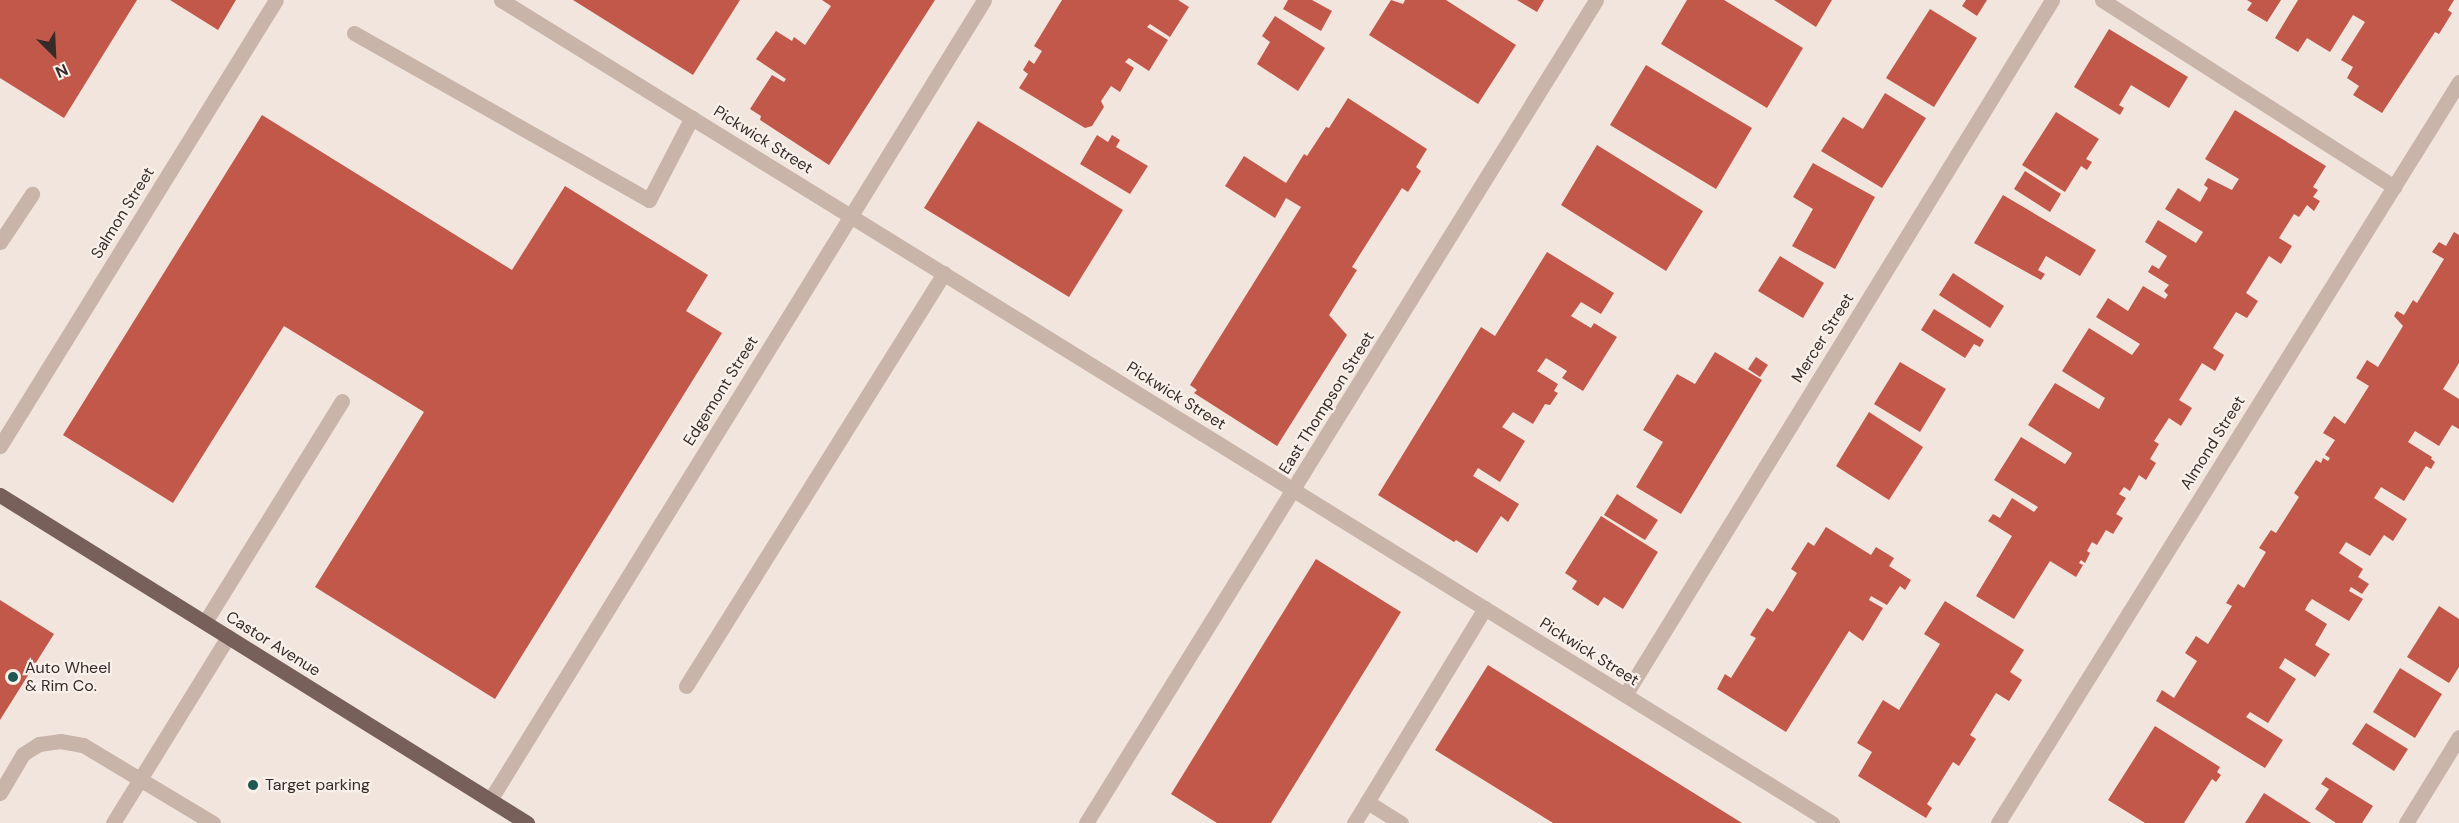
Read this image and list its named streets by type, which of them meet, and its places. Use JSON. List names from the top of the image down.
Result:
{
  "streets": {
    "main road": ["Castor Avenue"],
    "street": [
      "Pickwick Street",
      "Salmon Street",
      "Mercer Street",
      "Edgemont Street",
      "East Thompson Street",
      "Almond Street"
    ]
  },
  "crossings": [
    ["Pickwick Street", "Mercer Street"],
    ["Pickwick Street", "Edgemont Street"],
    ["Pickwick Street", "East Thompson Street"],
    ["Edgemont Street", "Castor Avenue"]
  ],
  "places": ["Auto Wheel & Rim Co.", "Target parking"],
  "north": "bottom right"
}
